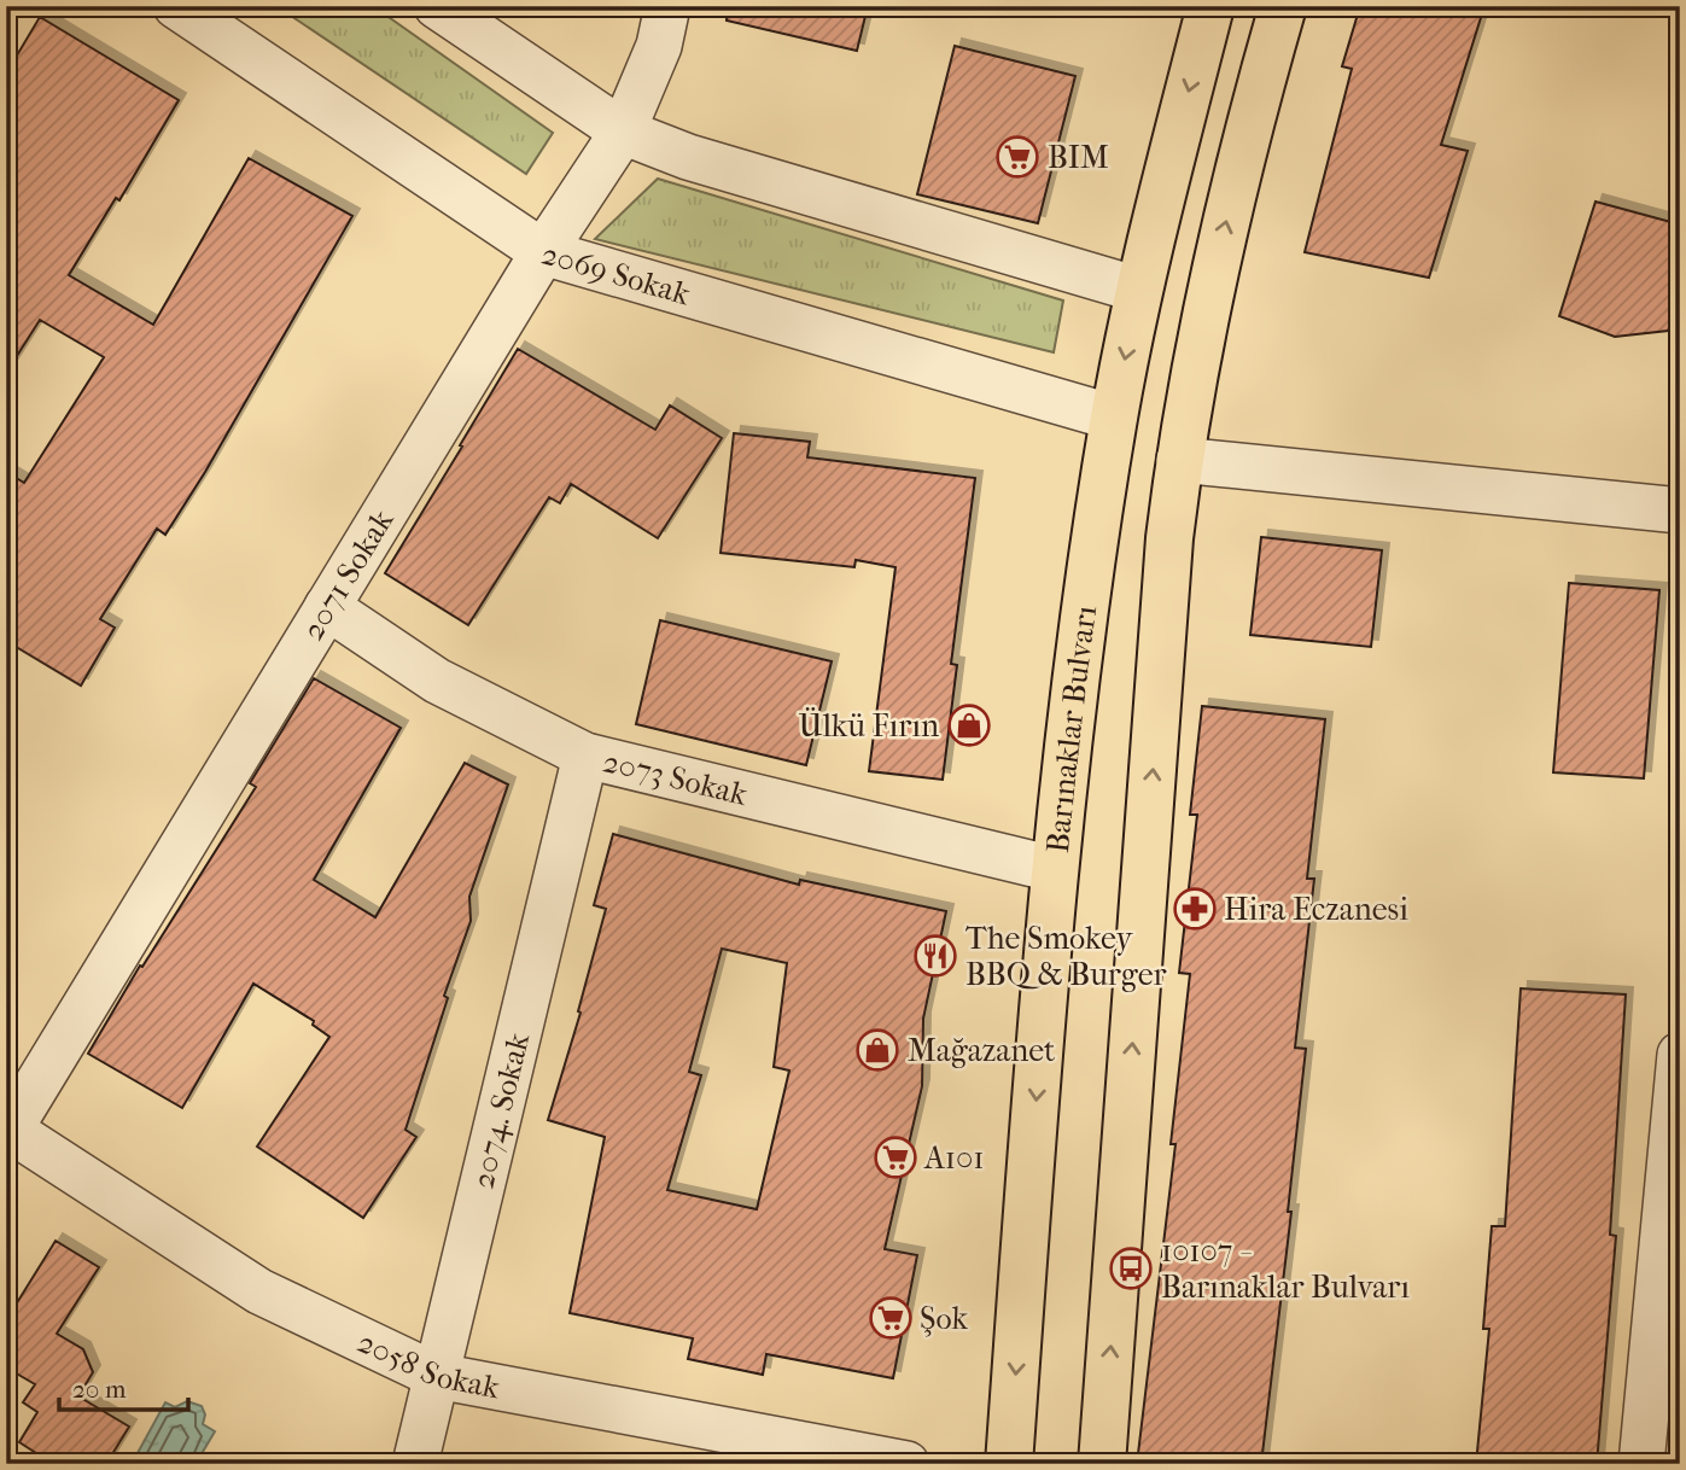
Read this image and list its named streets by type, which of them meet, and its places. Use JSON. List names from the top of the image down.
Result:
{
  "streets": {
    "main road": ["Barınaklar Bulvarı"],
    "street": [
      "2069 Sokak",
      "2071 Sokak",
      "2073 Sokak",
      "2074. Sokak",
      "2058 Sokak"
    ]
  },
  "crossings": [
    ["2069 Sokak", "2071 Sokak"],
    ["2069 Sokak", "Barınaklar Bulvarı"],
    ["2071 Sokak", "2073 Sokak"],
    ["2071 Sokak", "2058 Sokak"],
    ["Barınaklar Bulvarı", "2073 Sokak"],
    ["2073 Sokak", "2074. Sokak"],
    ["2074. Sokak", "2058 Sokak"]
  ],
  "places": {
    "supermarket": ["BIM", "A101", "Şok"],
    "shop": ["Ülkü Fırın", "Mağazanet"],
    "pharmacy": ["Hira Eczanesi"],
    "restaurant": ["The Smokey BBQ & Burger"],
    "bus stop": ["10107 - Barınaklar Bulvarı"]
  },
  "scale_bar": "20 m"
}
